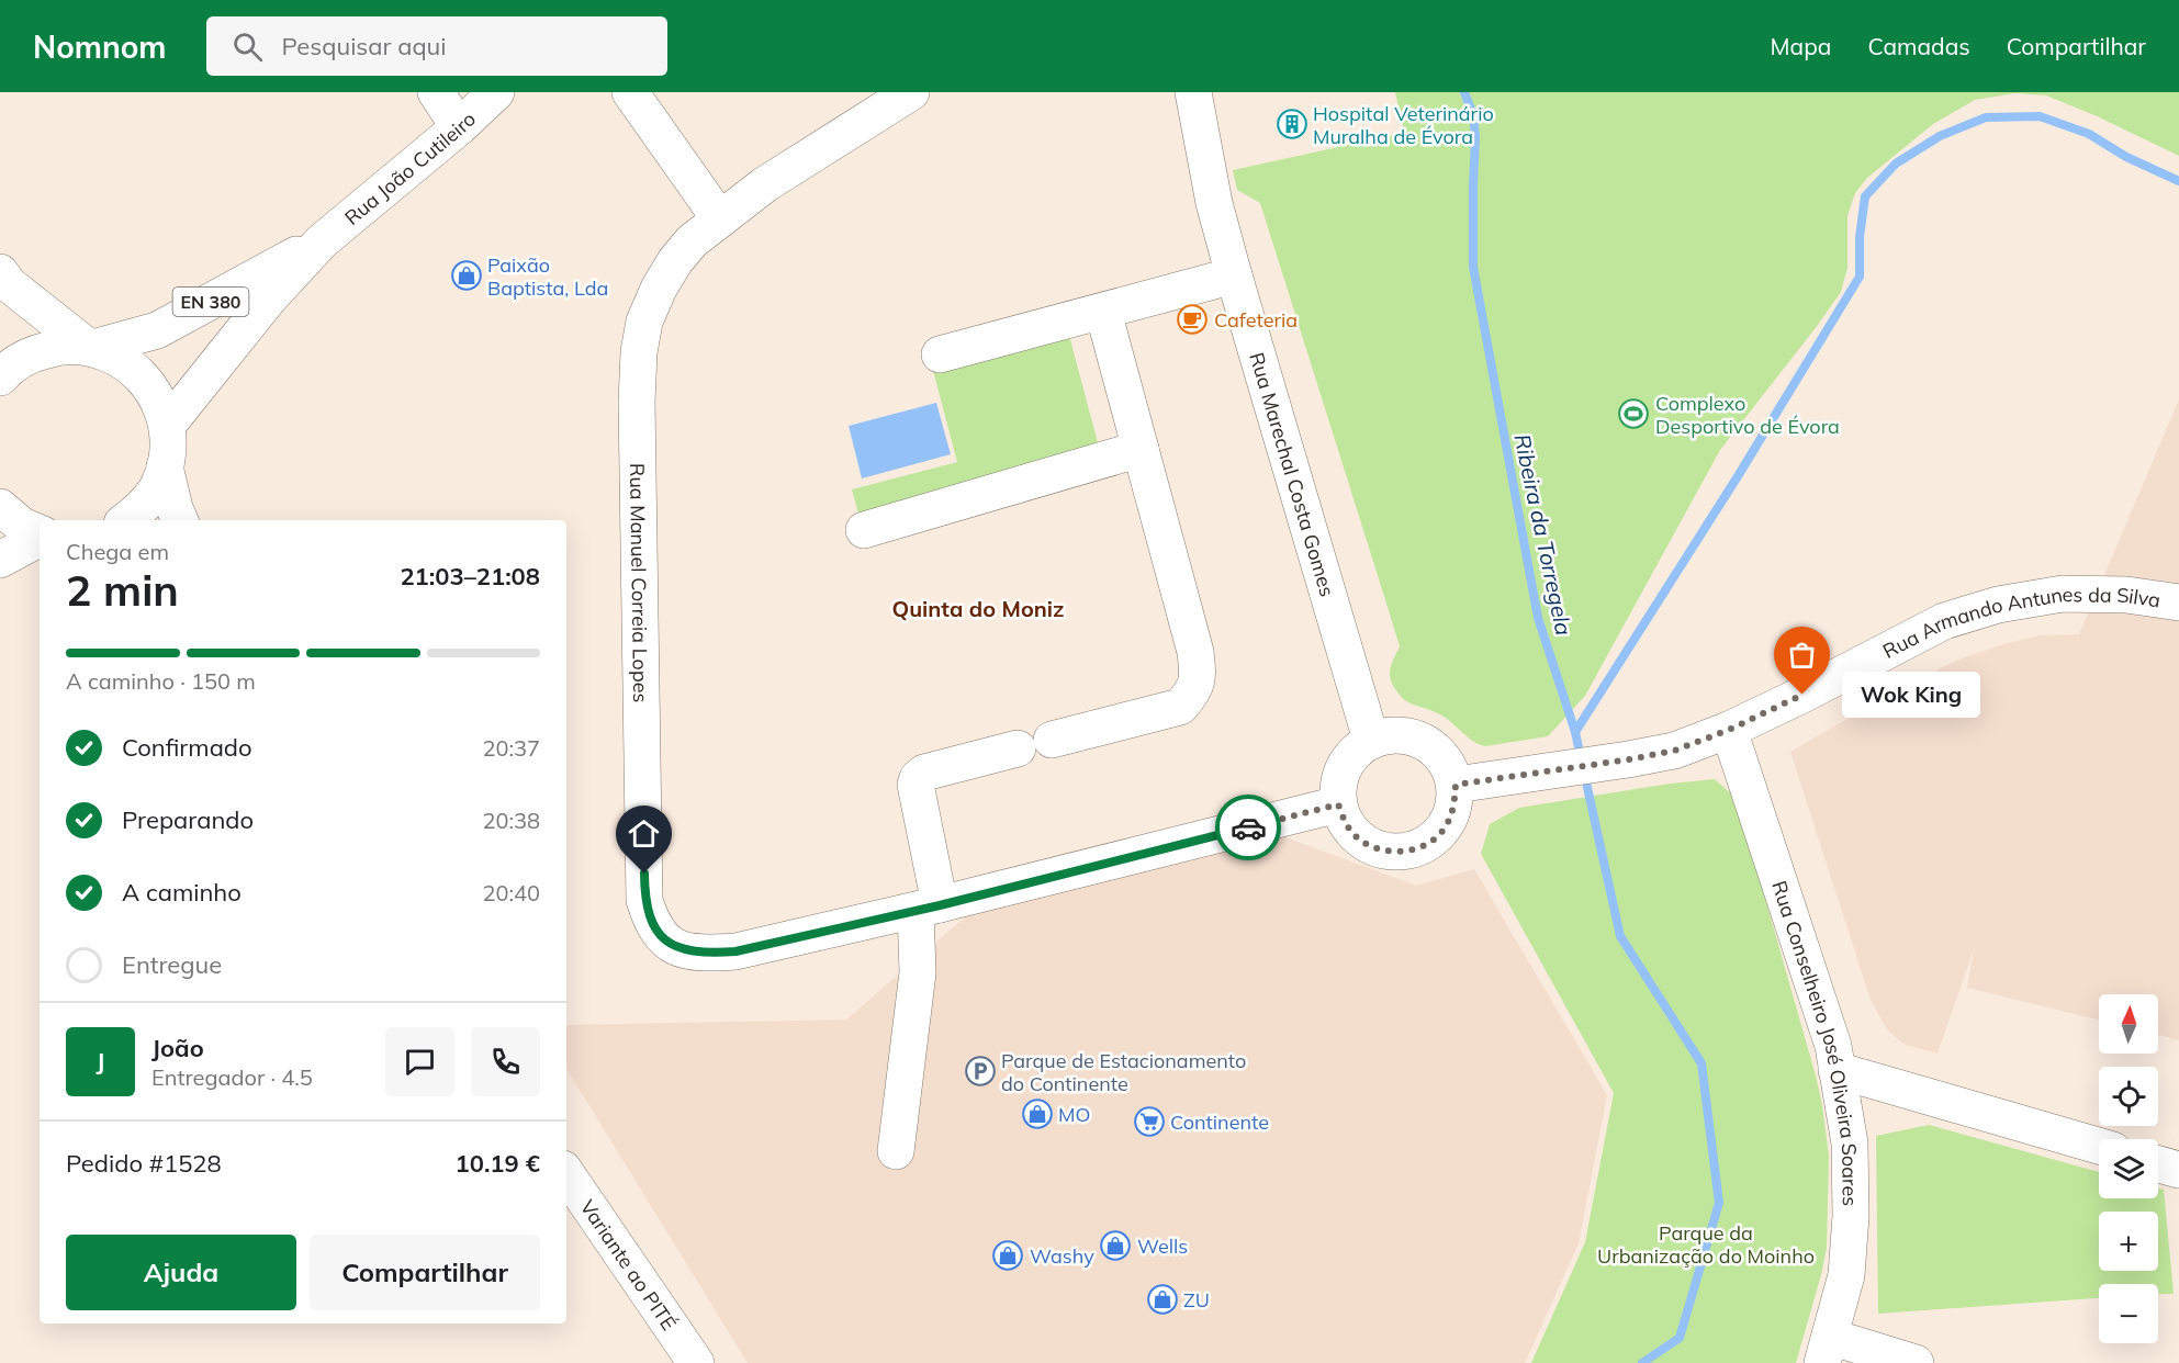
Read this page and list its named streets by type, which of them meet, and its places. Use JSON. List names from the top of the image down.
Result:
{
  "streets": {
    "street": [
      "Rua João Cutileiro",
      "EN 380",
      "Rua Marechal Costa Gomes",
      "Rua Manuel Correia Lopes",
      "Rua Armando Antunes da Silva",
      "Rua Conselheiro José Oliveira Soares",
      "Variante ao PITÉ"
    ]
  },
  "crossings": [
    ["Rua Marechal Costa Gomes", "Rua Armando Antunes da Silva"],
    ["Rua Armando Antunes da Silva", "Rua Conselheiro José Oliveira Soares"]
  ],
  "districts": ["Quinta do Moniz"],
  "water": ["Ribeira da Torregela"],
  "parks": ["Parque da Urbanização do Moinho"],
  "places": {
    "building": ["Hospital Veterinário Muralha de Évora"],
    "shop": [
      "Paixão Baptista, Lda",
      "MO",
      "Wells",
      "Washy",
      "ZU"
    ],
    "cafe": ["Cafeteria"],
    "sports": ["Complexo Desportivo de Évora"],
    "other": ["Wok King"],
    "parking": ["Parque de Estacionamento do Continente"],
    "supermarket": ["Continente"]
  },
  "north": "top",
  "page": {
    "header": "Nomnom",
    "search": "Pesquisar aqui",
    "nav": ["Mapa", "Camadas", "Compartilhar"],
    "heading": ["2 min", "Chega em", "21:03–21:08"],
    "panel": [
      "João",
      "Entregador · 4.5",
      "Pedido #1528",
      "10.19 €"
    ],
    "bar": "A caminho · 150 m",
    "bubble": "Wok King",
    "list": [
      ["Confirmado", "20:37"],
      ["Preparando", "20:38"],
      ["A caminho", "20:40"],
      "Entregue"
    ],
    "map_buttons": ["+", "−"],
    "round": "J",
    "buttons": ["Ajuda", "Compartilhar"]
  }
}
